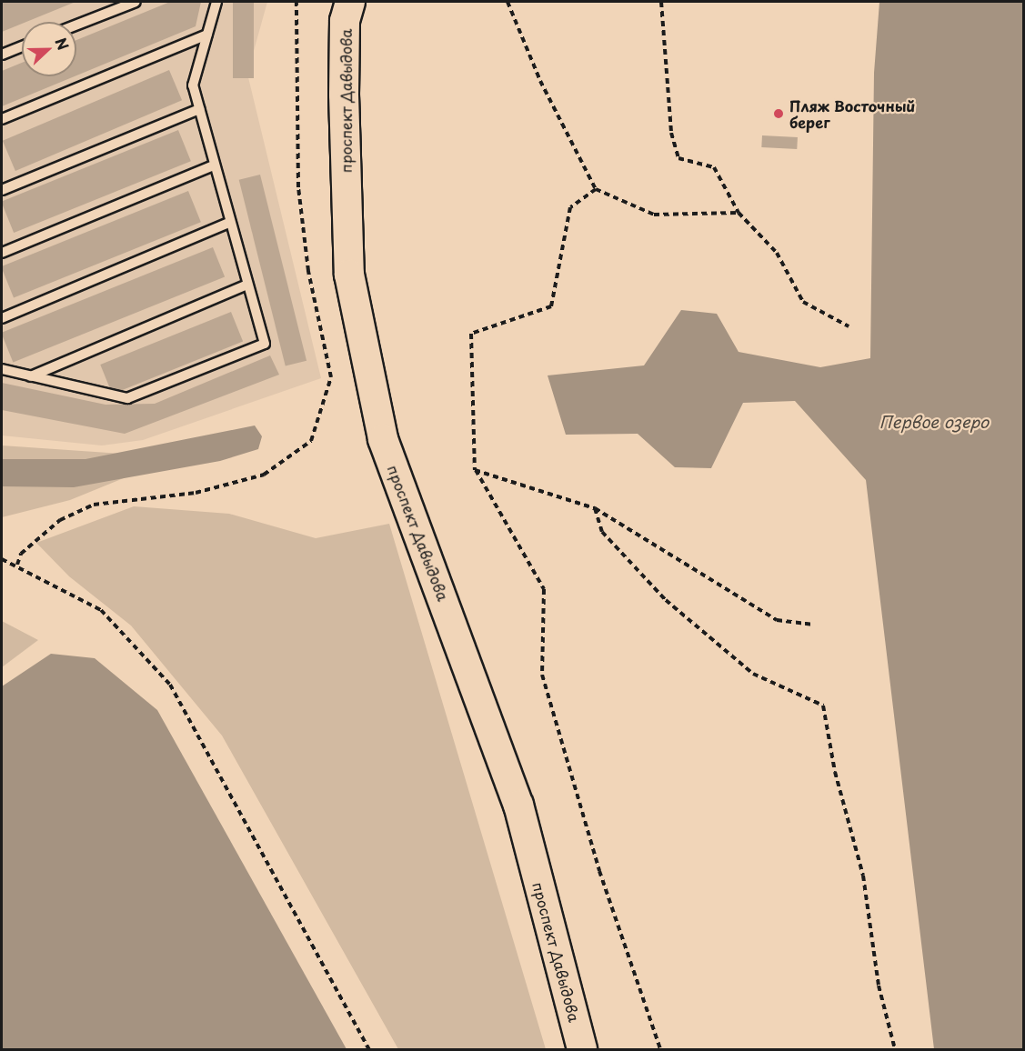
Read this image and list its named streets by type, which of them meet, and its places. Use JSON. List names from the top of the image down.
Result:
{
  "streets": {
    "street": ["проспект Давыдова"]
  },
  "water": ["Первое озеро"],
  "places": ["Пляж Восточный берег"],
  "north": "right"
}
